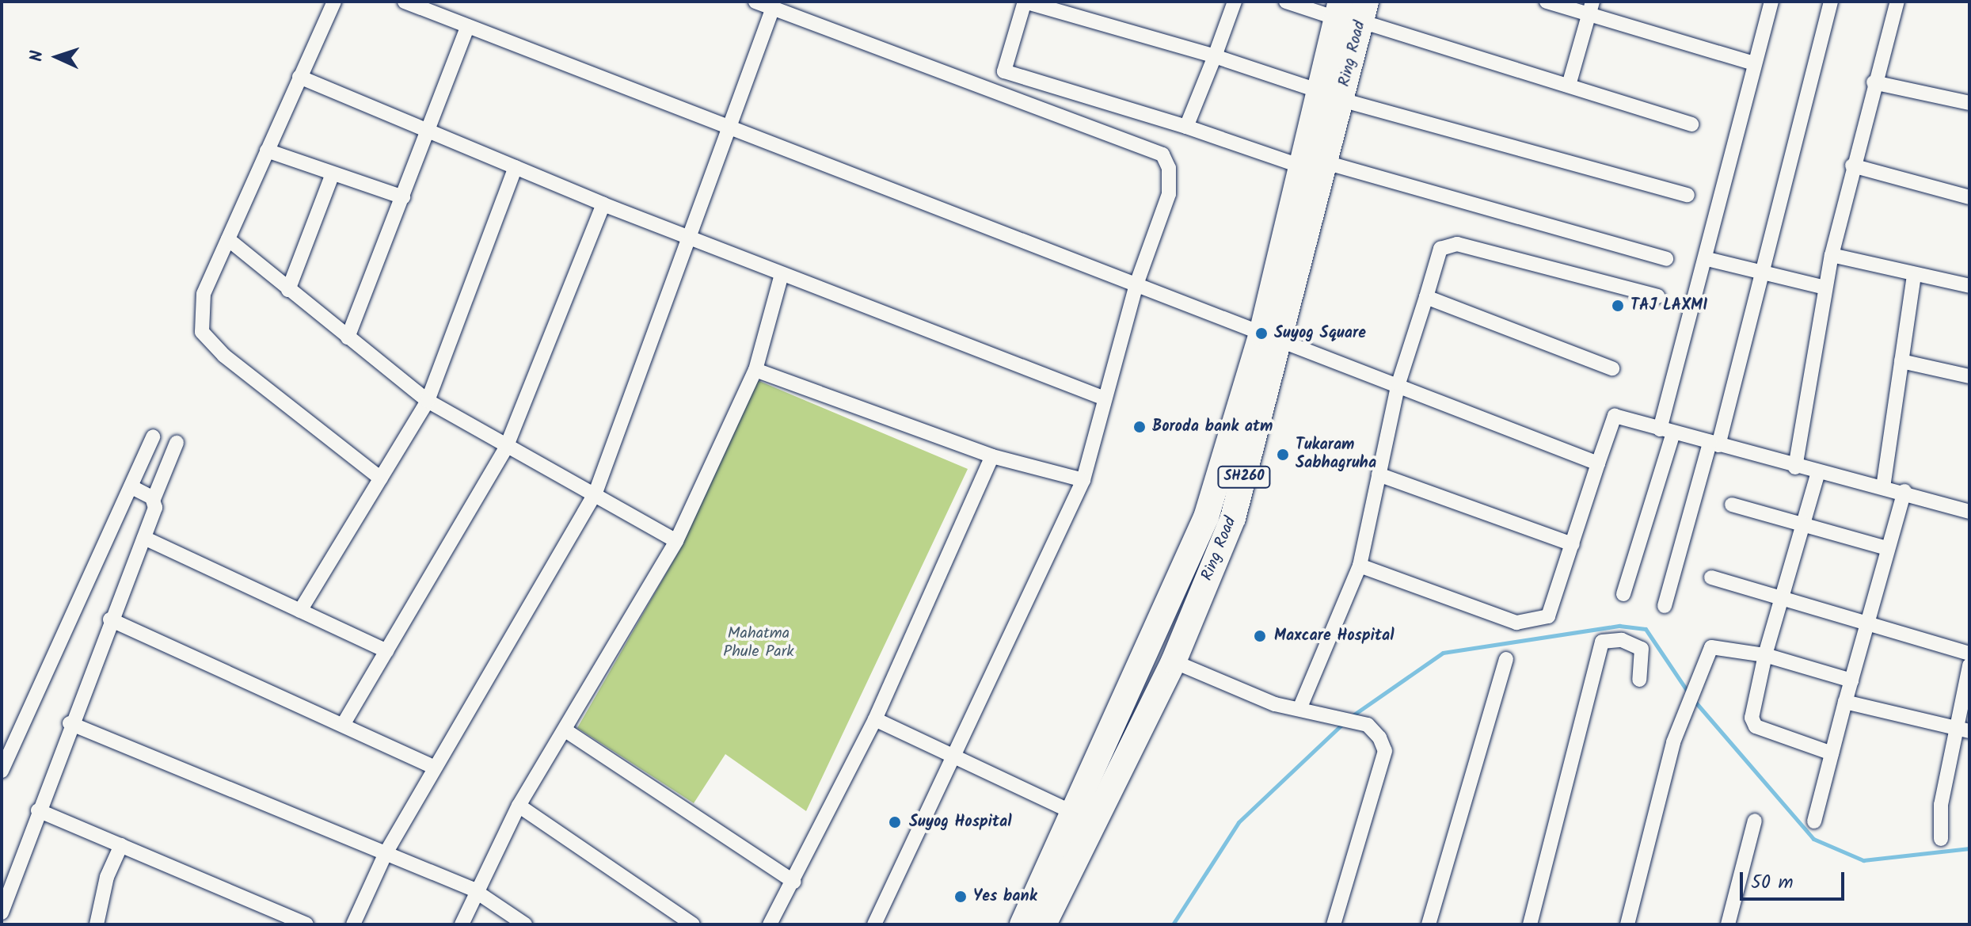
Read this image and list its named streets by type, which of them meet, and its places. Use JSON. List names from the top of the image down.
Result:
{
  "streets": {
    "highway": ["Ring Road", "SH260"]
  },
  "parks": ["Mahatma Phule Park"],
  "places": [
    "TAJ LAXMI",
    "Suyog Square",
    "Boroda bank atm",
    "Tukaram Sabhagruha",
    "Maxcare Hospital",
    "Suyog Hospital",
    "Yes bank"
  ],
  "scale_bar": "50 m",
  "north": "left"
}
